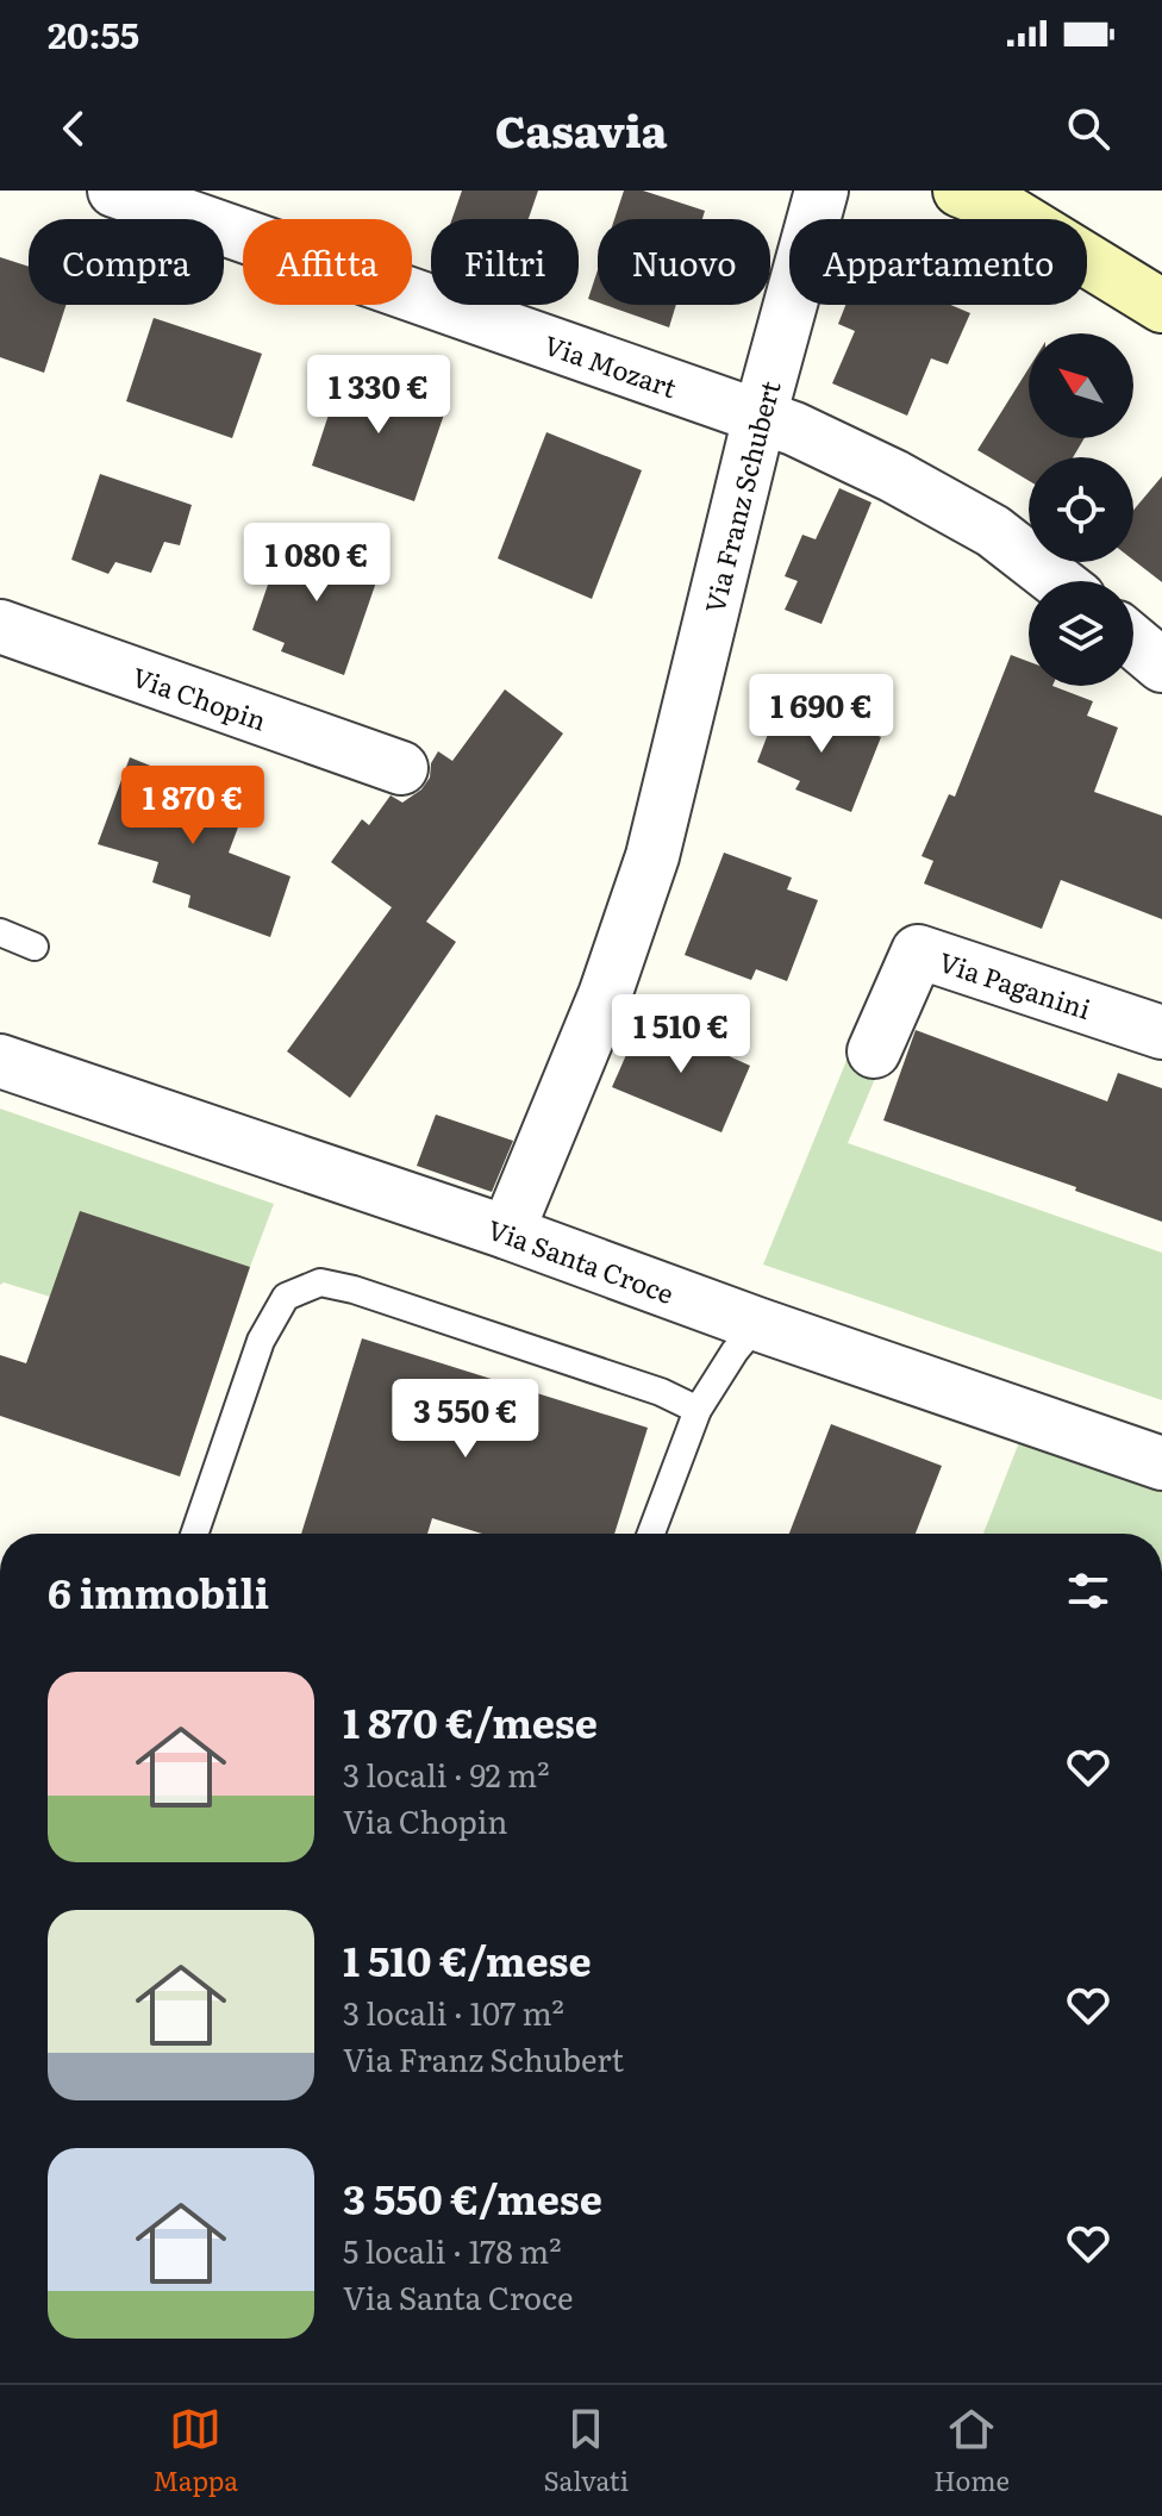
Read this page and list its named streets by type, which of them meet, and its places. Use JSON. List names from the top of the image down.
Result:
{
  "streets": {
    "street": [
      "Via Mozart",
      "Via Franz Schubert",
      "Via Chopin",
      "Via Paganini",
      "Via Santa Croce"
    ]
  },
  "crossings": [
    ["Via Mozart", "Via Franz Schubert"],
    ["Via Franz Schubert", "Via Santa Croce"]
  ],
  "north": "top left",
  "page": {
    "status": "20:55",
    "header": "Casavia",
    "chip": [
      "Compra",
      "Affitta",
      "Filtri",
      "Nuovo",
      "Appartamento"
    ],
    "price": [
      "1 330 €",
      "1 080 €",
      "1 690 €",
      "1 870 €",
      "1 510 €",
      "3 550 €"
    ],
    "heading": "6 immobili",
    "list": [
      {
        "name": "1 870 €/mese",
        "note": "3 locali · 92 m² · Via Chopin"
      },
      {
        "name": "1 510 €/mese",
        "note": "3 locali · 107 m² · Via Franz Schubert"
      },
      {
        "name": "3 550 €/mese",
        "note": "5 locali · 178 m² · Via Santa Croce"
      }
    ],
    "tabs": ["Mappa", "Salvati", "Home"]
  }
}
